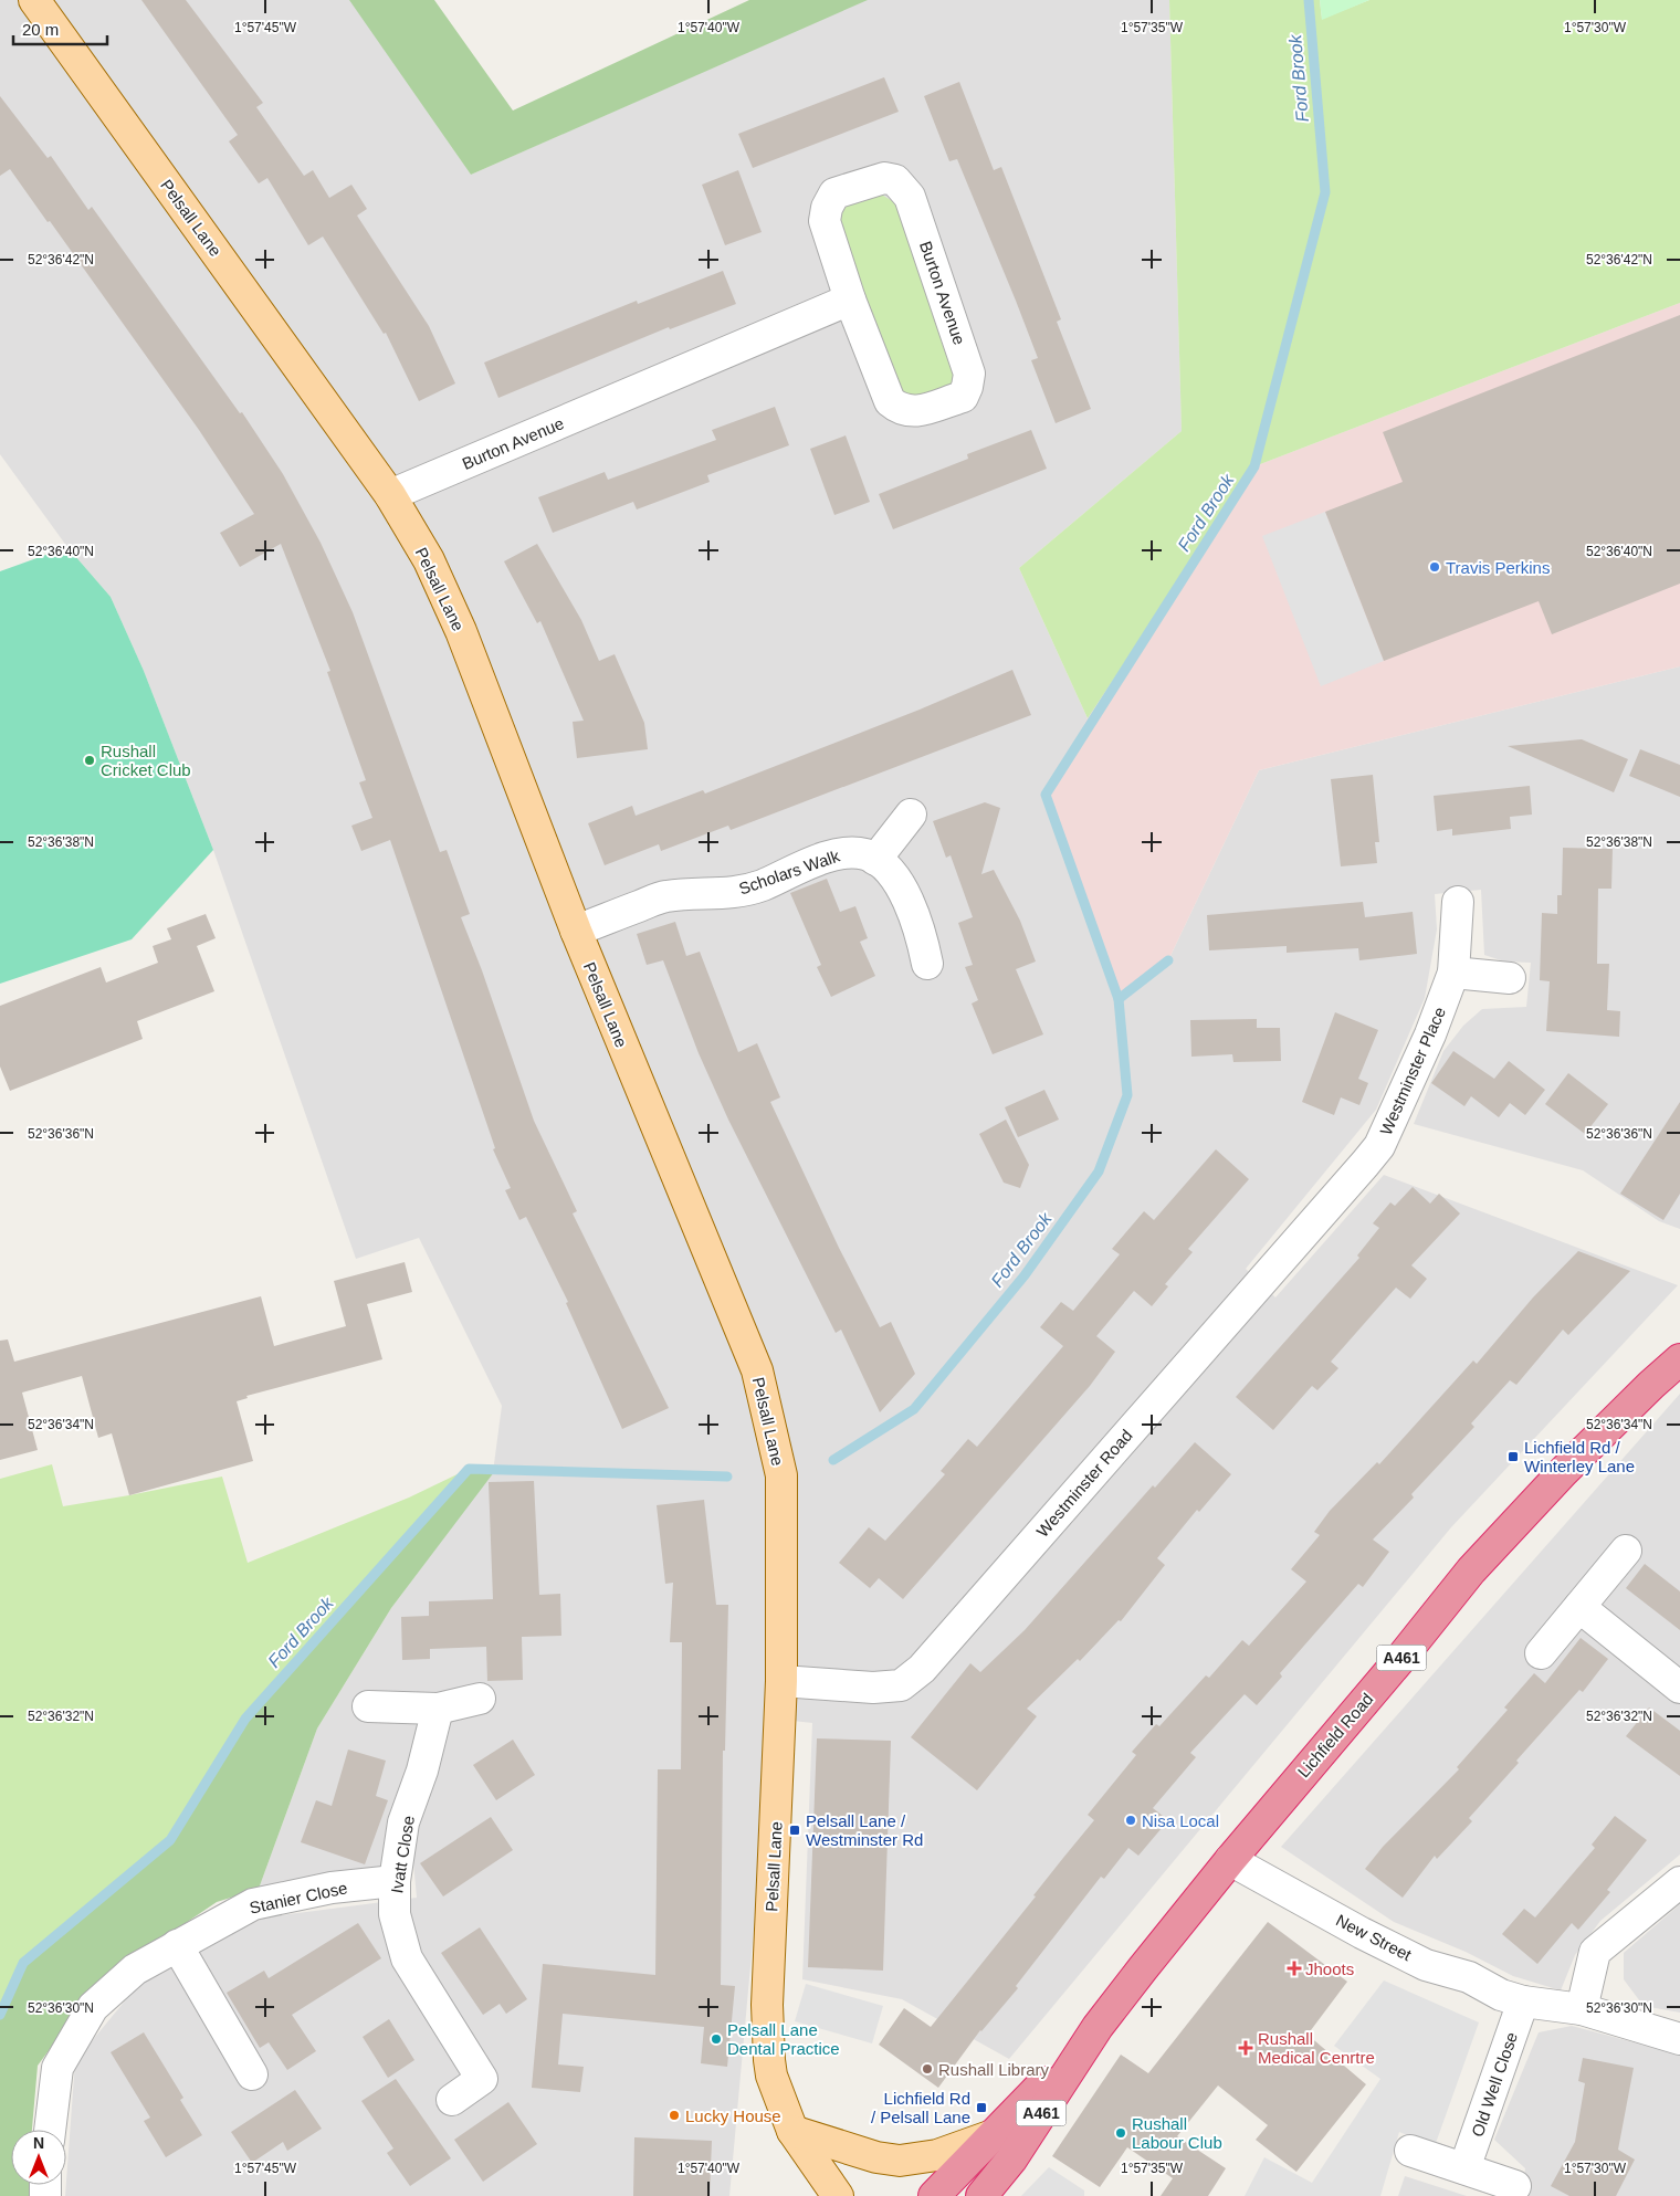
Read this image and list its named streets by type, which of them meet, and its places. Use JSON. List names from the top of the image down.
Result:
{
  "streets": {
    "highway": ["A461", "Lichfield Road"],
    "main road": ["Pelsall Lane"],
    "street": [
      "Burton Avenue",
      "Scholars Walk",
      "Westminster Place",
      "Westminster Road",
      "Ivatt Close",
      "Stanier Close",
      "New Street",
      "Old Well Close"
    ]
  },
  "crossings": [
    ["Pelsall Lane", "Burton Avenue"],
    ["Pelsall Lane", "Scholars Walk"],
    ["Pelsall Lane", "Westminster Road"],
    ["Westminster Place", "Westminster Road"],
    ["Lichfield Road", "New Street"],
    ["Ivatt Close", "Stanier Close"],
    ["New Street", "Old Well Close"]
  ],
  "water": ["Ford Brook"],
  "places": {
    "other": [
      "Travis Perkins",
      "Rushall Cricket Club",
      "Nisa Local",
      "Pelsall Lane Dental Practice",
      "Rushall Library",
      "Lucky House",
      "Rushall Labour Club"
    ],
    "transit": ["Lichfield Rd / Winterley Lane", "Pelsall Lane / Westminster Rd", "Lichfield Rd / Pelsall Lane"],
    "health": ["Jhoots", "Rushall Medical Cenrtre"]
  },
  "scale_bar": "20 m",
  "north": "top",
  "coordinates": [
    "1°57'45\"W",
    "1°57'40\"W",
    "1°57'35\"W",
    "1°57'30\"W",
    "52°36'42\"N",
    "52°36'40\"N",
    "52°36'38\"N",
    "52°36'36\"N",
    "52°36'34\"N",
    "52°36'32\"N",
    "52°36'30\"N"
  ]
}
